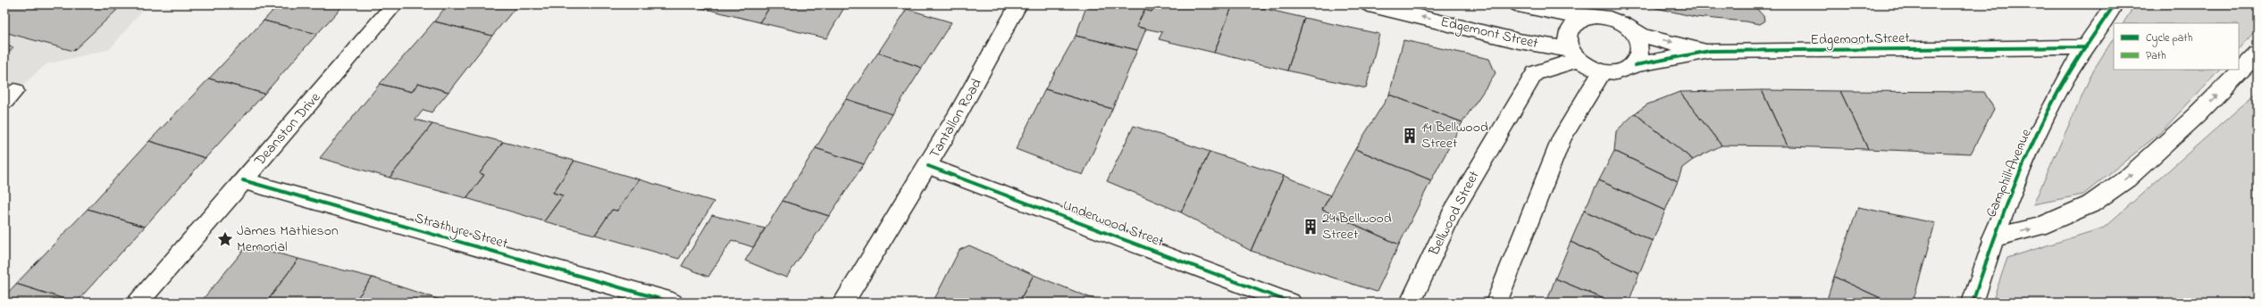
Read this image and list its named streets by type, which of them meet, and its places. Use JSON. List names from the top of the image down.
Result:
{
  "streets": {
    "street": [
      "Edgemont Street",
      "Tantallon Road",
      "Deanston Drive",
      "Camphill Avenue",
      "Bellwood Street",
      "Underwood Street",
      "Strathyre Street"
    ]
  },
  "crossings": [
    ["Edgemont Street", "Camphill Avenue"],
    ["Edgemont Street", "Bellwood Street"],
    ["Tantallon Road", "Underwood Street"],
    ["Deanston Drive", "Strathyre Street"]
  ],
  "one_way": ["Camphill Avenue"],
  "places": {
    "building": ["14 Bellwood Street", "24 Bellwood Street"],
    "place": ["James Mathieson Memorial"]
  },
  "legend": ["Cycle path", "Path"]
}
